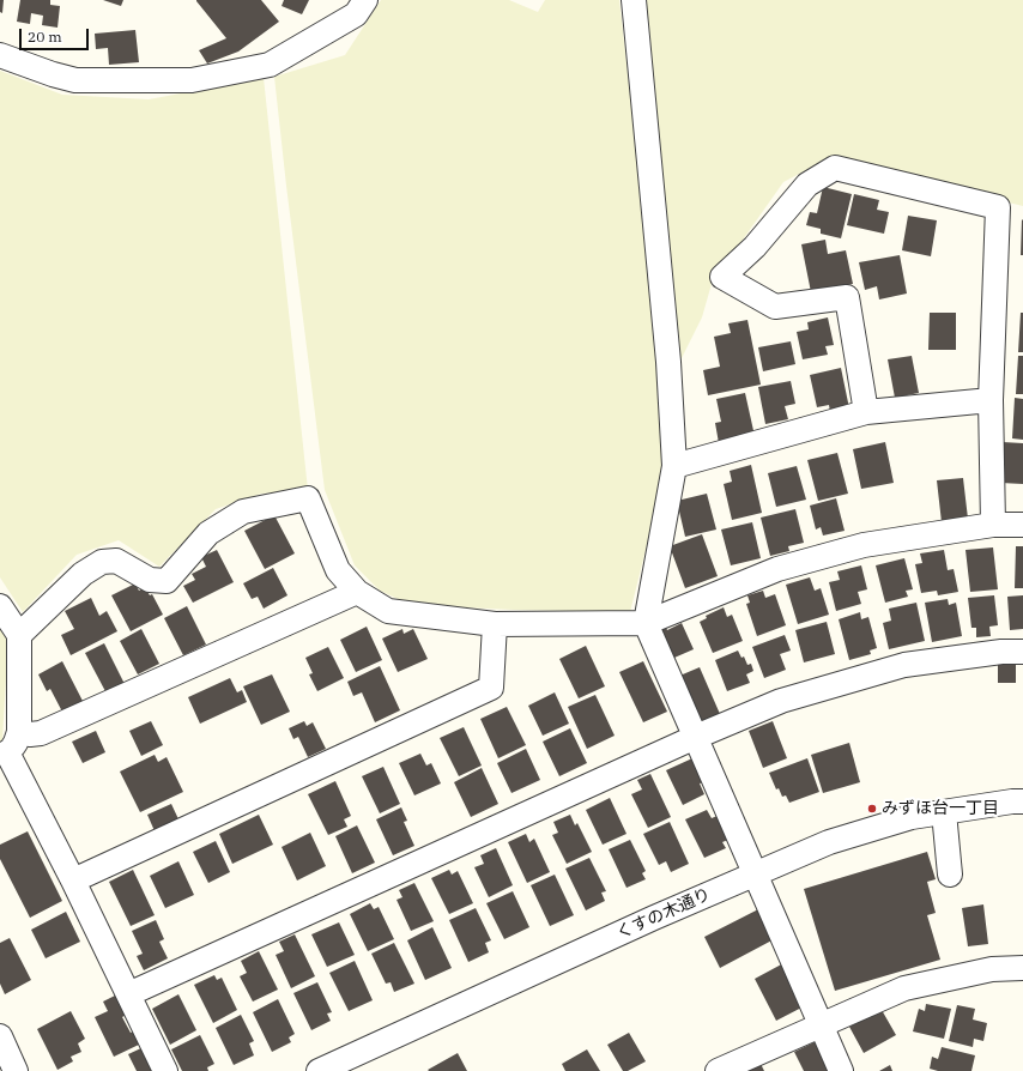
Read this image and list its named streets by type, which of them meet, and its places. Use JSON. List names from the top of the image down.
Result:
{
  "streets": {
    "street": ["くすの木通り"]
  },
  "places": ["みずほ台一丁目"],
  "scale_bar": "20 m"
}
